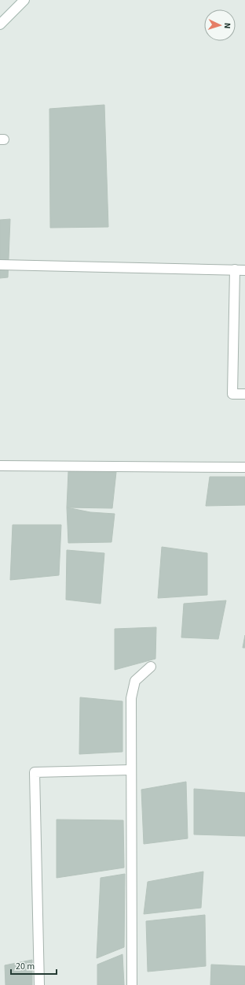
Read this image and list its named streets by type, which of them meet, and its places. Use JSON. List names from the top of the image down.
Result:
{
  "scale_bar": "20 m",
  "north": "right"
}
